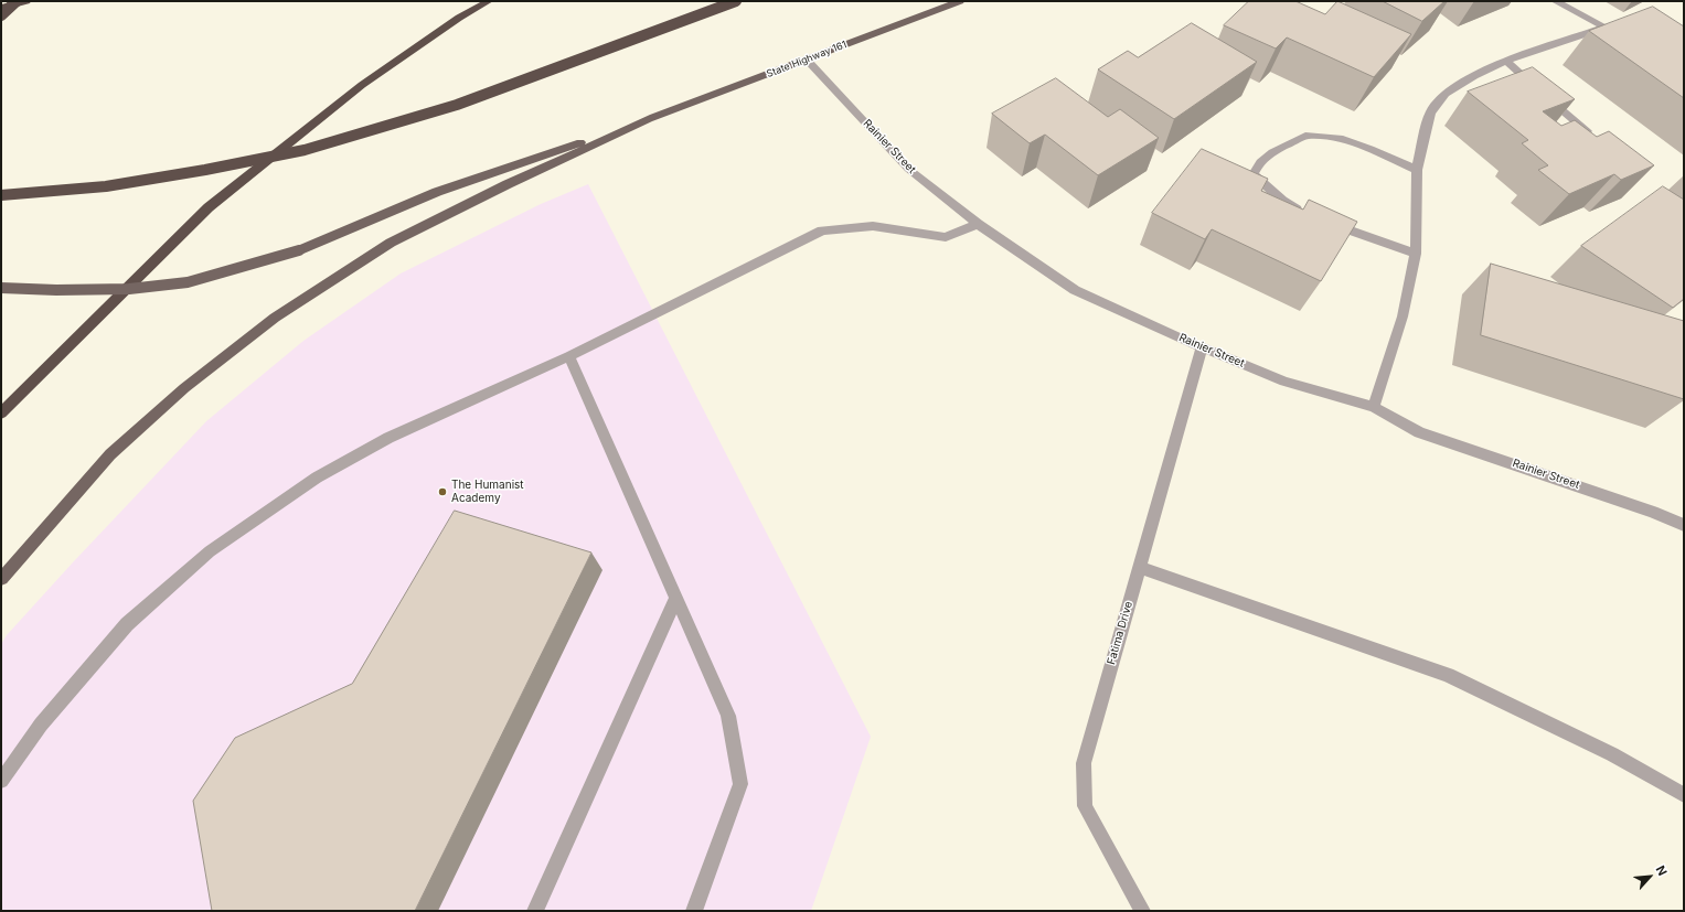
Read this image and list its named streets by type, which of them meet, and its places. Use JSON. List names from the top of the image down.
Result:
{
  "streets": {
    "main road": ["State Highway 161"],
    "street": ["Rainier Street", "Fatima Drive"]
  },
  "crossings": [
    ["State Highway 161", "Rainier Street"],
    ["Rainier Street", "Fatima Drive"]
  ],
  "places": ["The Humanist Academy"],
  "north": "top right"
}
